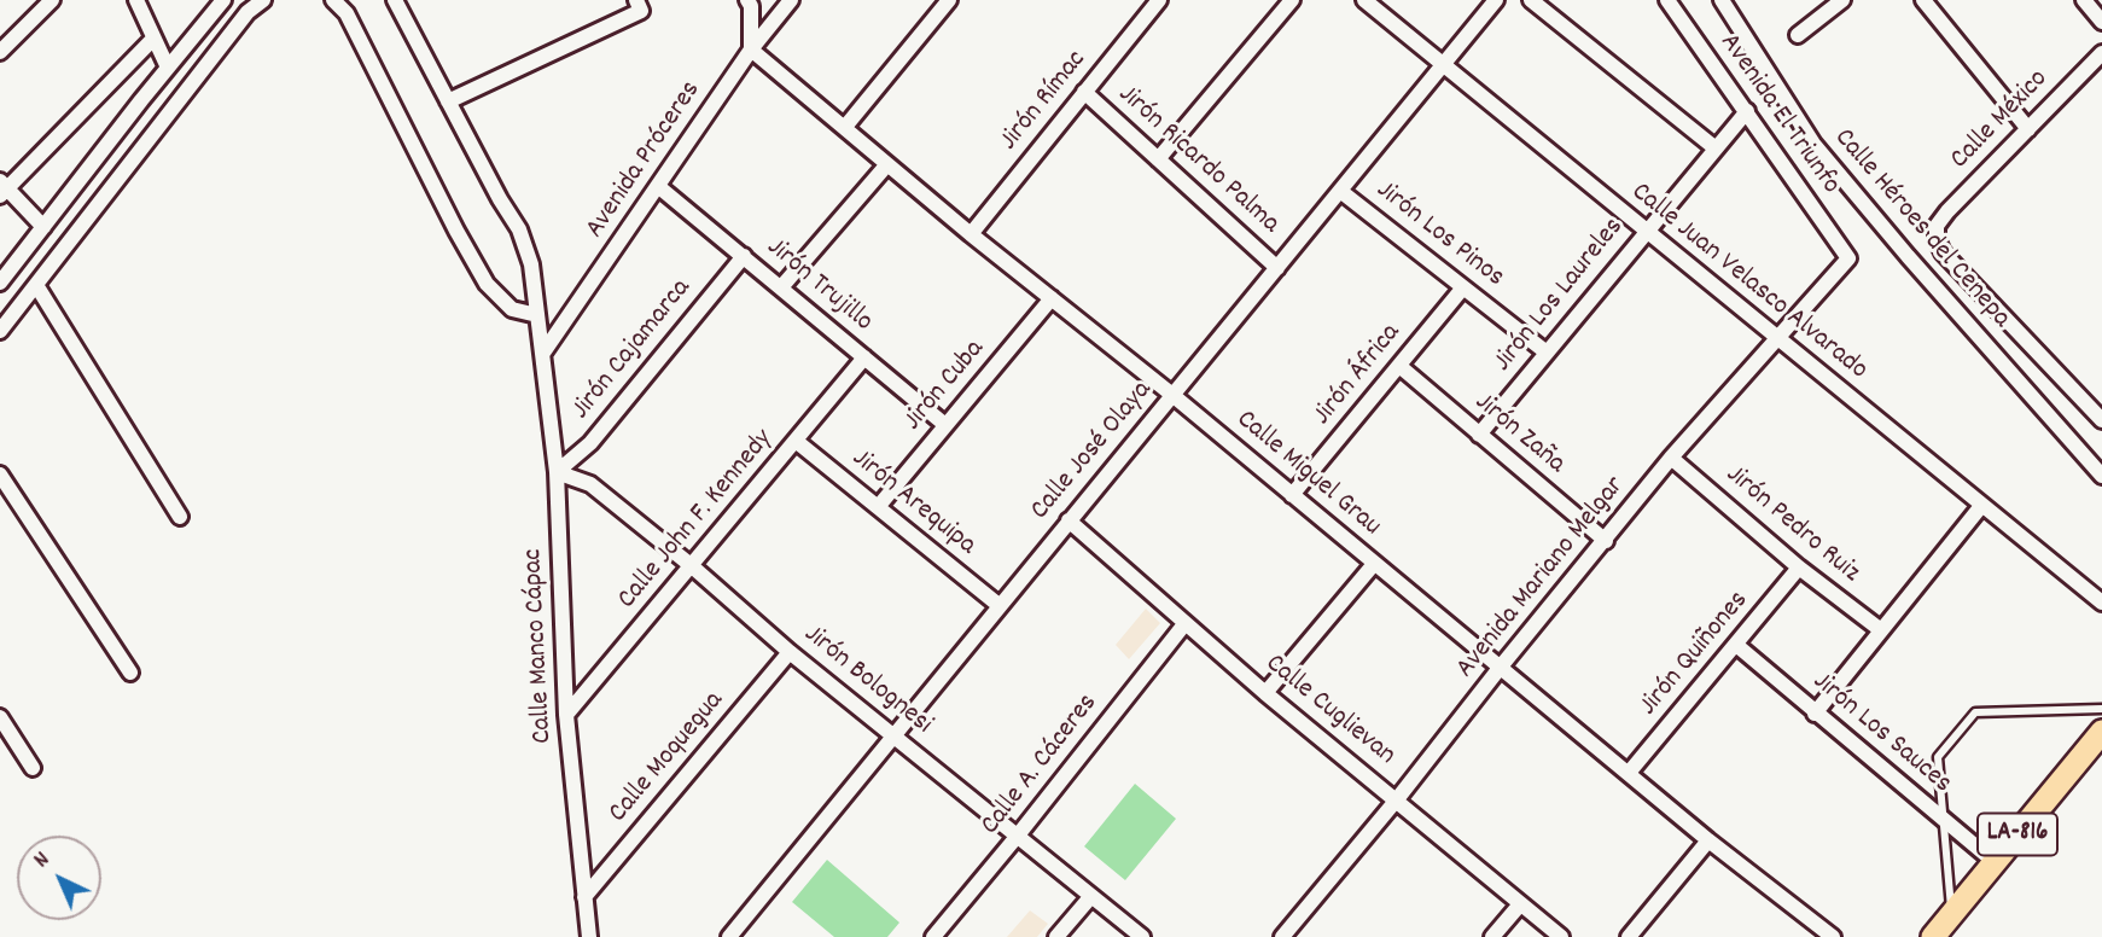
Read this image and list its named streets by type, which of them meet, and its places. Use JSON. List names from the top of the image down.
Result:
{
  "streets": {
    "highway": ["LA-816"],
    "street": [
      "Jirón Rímac",
      "Avenida El Triunfo",
      "Calle México",
      "Avenida Próceres",
      "Jirón Ricardo Palma",
      "Calle Héroes del Cenepa",
      "Jirón Los Pinos",
      "Calle Juan Velasco Alvarado",
      "Jirón Trujillo",
      "Jirón Los Laureles",
      "Jirón Cajamarca",
      "Jirón África",
      "Jirón Cuba",
      "Jirón Zaña",
      "Calle José Olaya",
      "Calle Miguel Grau",
      "Jirón Arequipa",
      "Calle John F. Kennedy",
      "Jirón Pedro Ruiz",
      "Avenida Mariano Melgar",
      "Calle Manco Cápac",
      "Jirón Quiñones",
      "Jirón Bolognesi",
      "Calle Cuglievan",
      "Jirón Los Sauces",
      "Calle Moquegua",
      "Calle A. Cáceres"
    ]
  },
  "crossings": [
    ["Jirón Rímac", "Jirón Ricardo Palma"],
    ["Jirón Rímac", "Calle Miguel Grau"],
    ["Avenida El Triunfo", "Jirón Los Laureles"],
    ["Avenida El Triunfo", "Avenida Mariano Melgar"],
    ["Avenida Próceres", "Jirón Trujillo"],
    ["Avenida Próceres", "Calle Miguel Grau"],
    ["Avenida Próceres", "Calle Manco Cápac"],
    ["Jirón Ricardo Palma", "Calle José Olaya"],
    ["Jirón Los Pinos", "Jirón Los Laureles"],
    ["Jirón Los Pinos", "Jirón África"],
    ["Jirón Los Pinos", "Calle José Olaya"],
    ["Calle Juan Velasco Alvarado", "Jirón Los Laureles"],
    ["Calle Juan Velasco Alvarado", "Calle José Olaya"],
    ["Calle Juan Velasco Alvarado", "Avenida Mariano Melgar"],
    ["Jirón Trujillo", "Jirón Cajamarca"],
    ["Jirón Trujillo", "Jirón Cuba"],
    ["Jirón Trujillo", "Calle John F. Kennedy"],
    ["Jirón Los Laureles", "Jirón Zaña"],
    ["Jirón Cajamarca", "Calle Manco Cápac"],
    ["Jirón Cajamarca", "Jirón Bolognesi"],
    ["Jirón África", "Jirón Zaña"],
    ["Jirón África", "Calle Miguel Grau"],
    ["Jirón Cuba", "Calle Miguel Grau"],
    ["Jirón Cuba", "Jirón Arequipa"],
    ["Jirón Zaña", "Avenida Mariano Melgar"],
    ["Calle José Olaya", "Calle Miguel Grau"],
    ["Calle José Olaya", "Jirón Arequipa"],
    ["Calle José Olaya", "Jirón Bolognesi"],
    ["Calle José Olaya", "Calle Cuglievan"],
    ["Calle Miguel Grau", "Avenida Mariano Melgar"],
    ["Calle Miguel Grau", "Jirón Quiñones"],
    ["Jirón Arequipa", "Calle John F. Kennedy"],
    ["Calle John F. Kennedy", "Calle Manco Cápac"],
    ["Calle John F. Kennedy", "Jirón Bolognesi"],
    ["Jirón Pedro Ruiz", "Avenida Mariano Melgar"],
    ["Jirón Pedro Ruiz", "Jirón Quiñones"],
    ["Avenida Mariano Melgar", "Calle Cuglievan"],
    ["Calle Manco Cápac", "Jirón Bolognesi"],
    ["Calle Manco Cápac", "Calle Moquegua"],
    ["Jirón Quiñones", "Jirón Los Sauces"],
    ["Jirón Bolognesi", "Calle Moquegua"],
    ["Jirón Bolognesi", "Calle A. Cáceres"],
    ["Calle Cuglievan", "Calle A. Cáceres"],
    ["Jirón Los Sauces", "LA-816"]
  ],
  "north": "top left"
}
